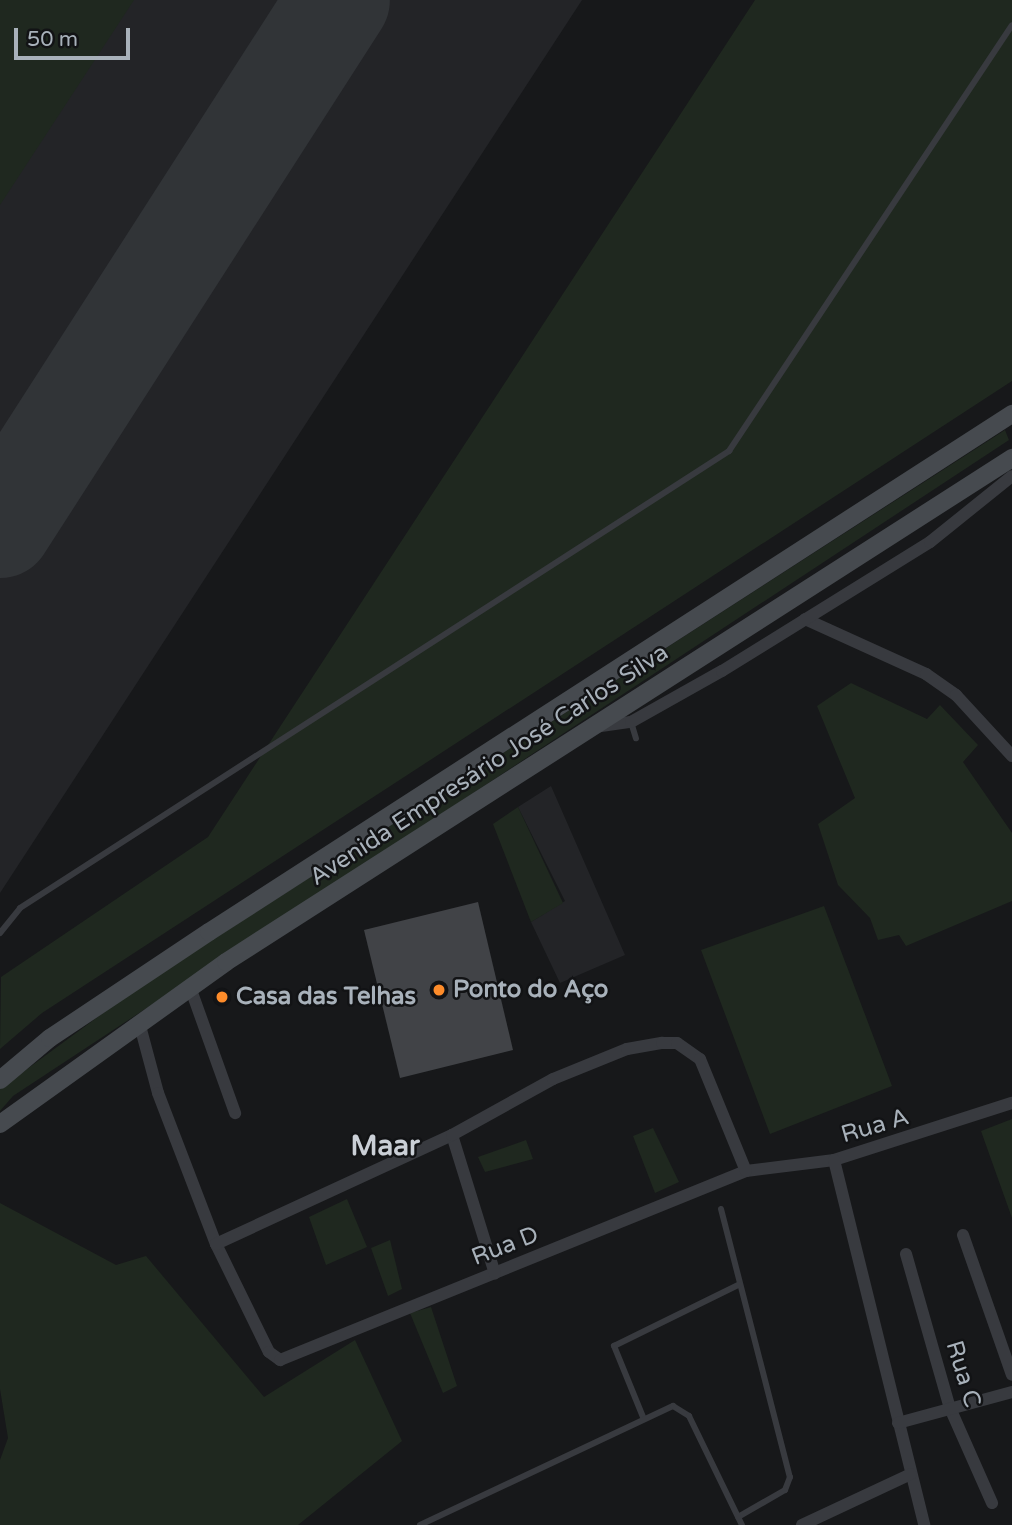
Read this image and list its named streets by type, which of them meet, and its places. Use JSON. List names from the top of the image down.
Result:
{
  "streets": {
    "main road": ["Avenida Empresário José Carlos Silva"],
    "street": ["Rua A", "Rua D", "Rua C"]
  },
  "crossings": [
    ["Rua A", "Rua D"]
  ],
  "districts": ["Maar"],
  "places": ["Ponto do Aço", "Casa das Telhas"],
  "scale_bar": "50 m"
}
